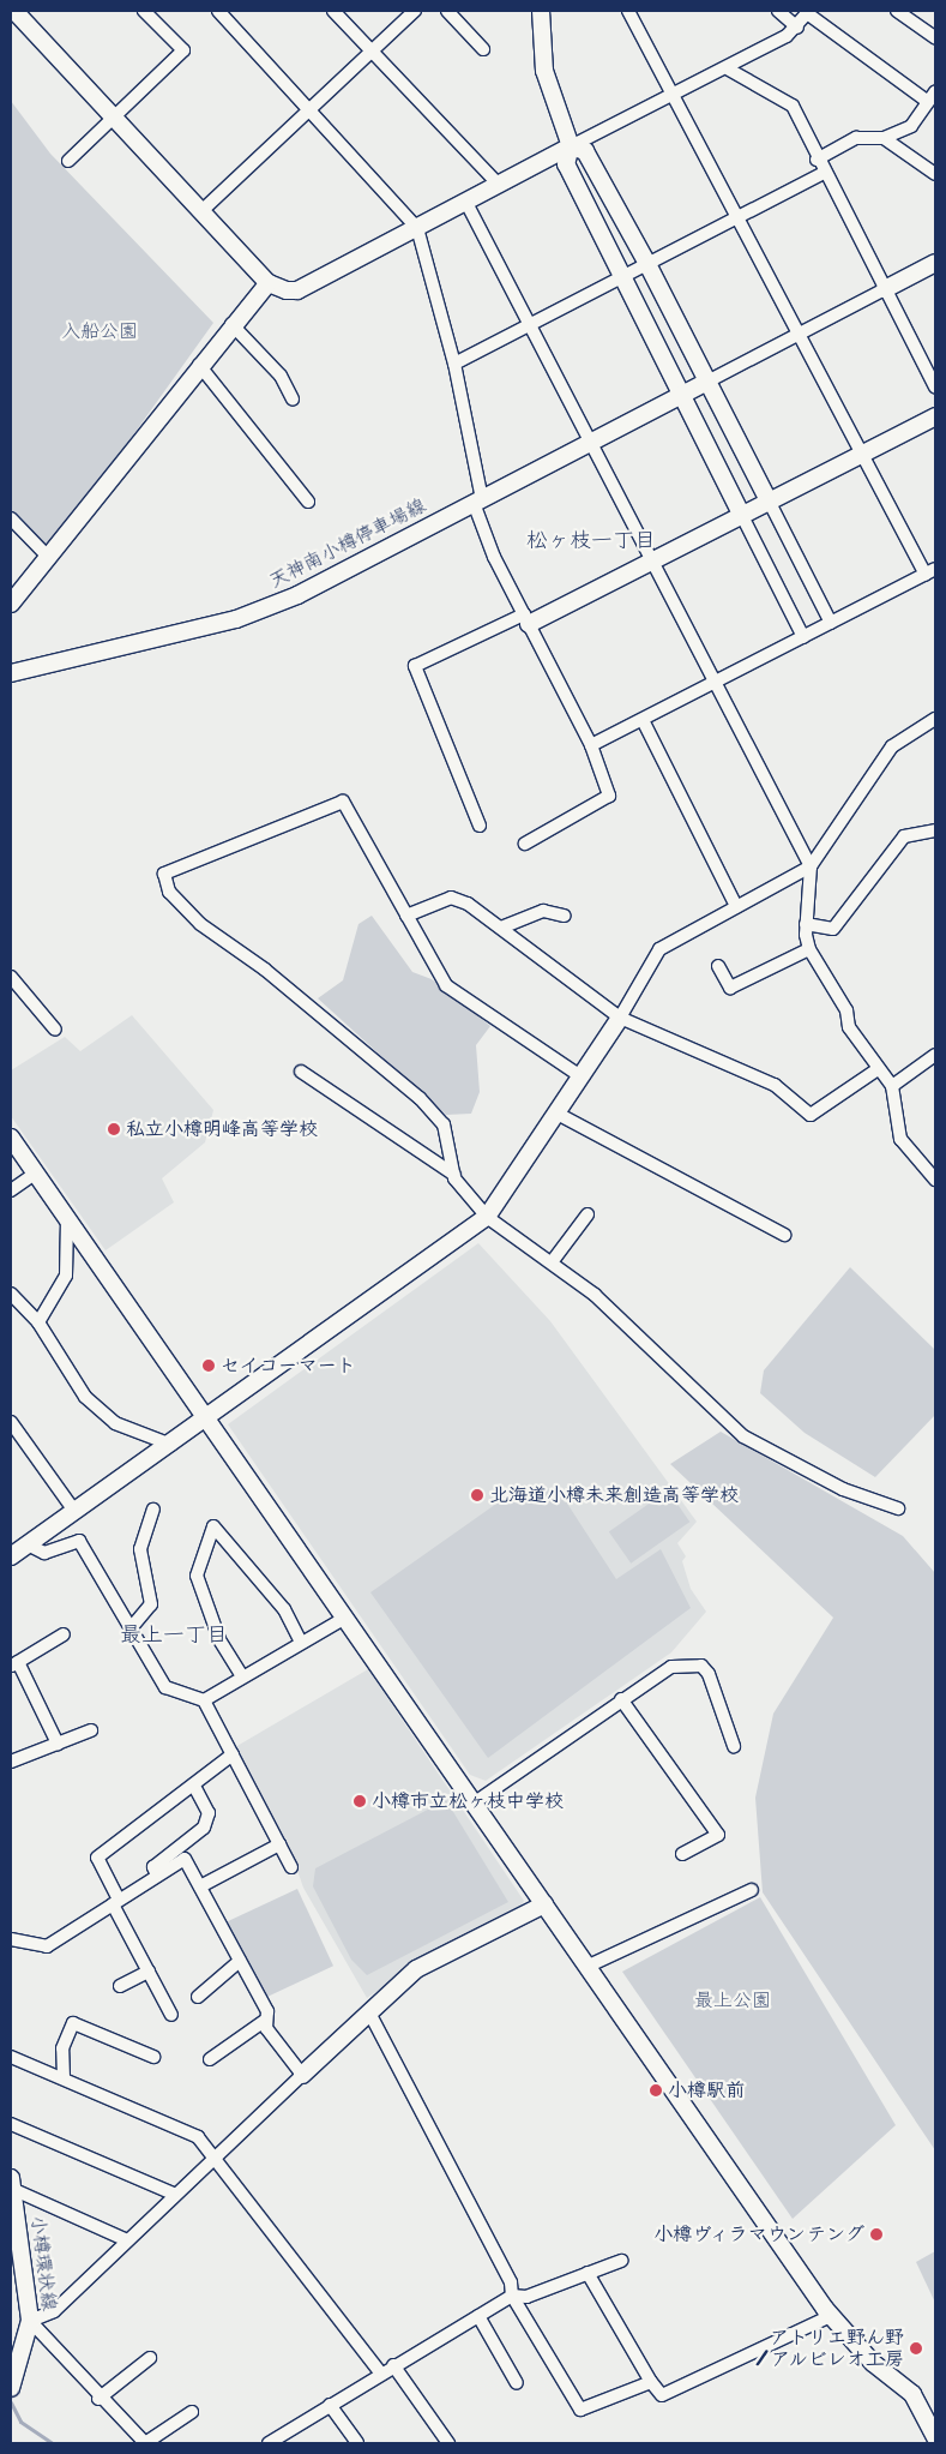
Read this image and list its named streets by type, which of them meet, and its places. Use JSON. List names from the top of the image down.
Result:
{
  "streets": {
    "street": ["天神南小樽停車場線", "小樽環状線"]
  },
  "districts": ["松ヶ枝一丁目", "最上一丁目"],
  "parks": ["入船公園", "最上公園"],
  "places": [
    "私立小樽明峰高等学校",
    "セイコーマート",
    "北海道小樽未来創造高等学校",
    "小樽市立松ヶ枝中学校",
    "小樽駅前",
    "小樽ヴィラマウンテング",
    "アトリエ野ん野 / アルビレオ工房"
  ]
}
